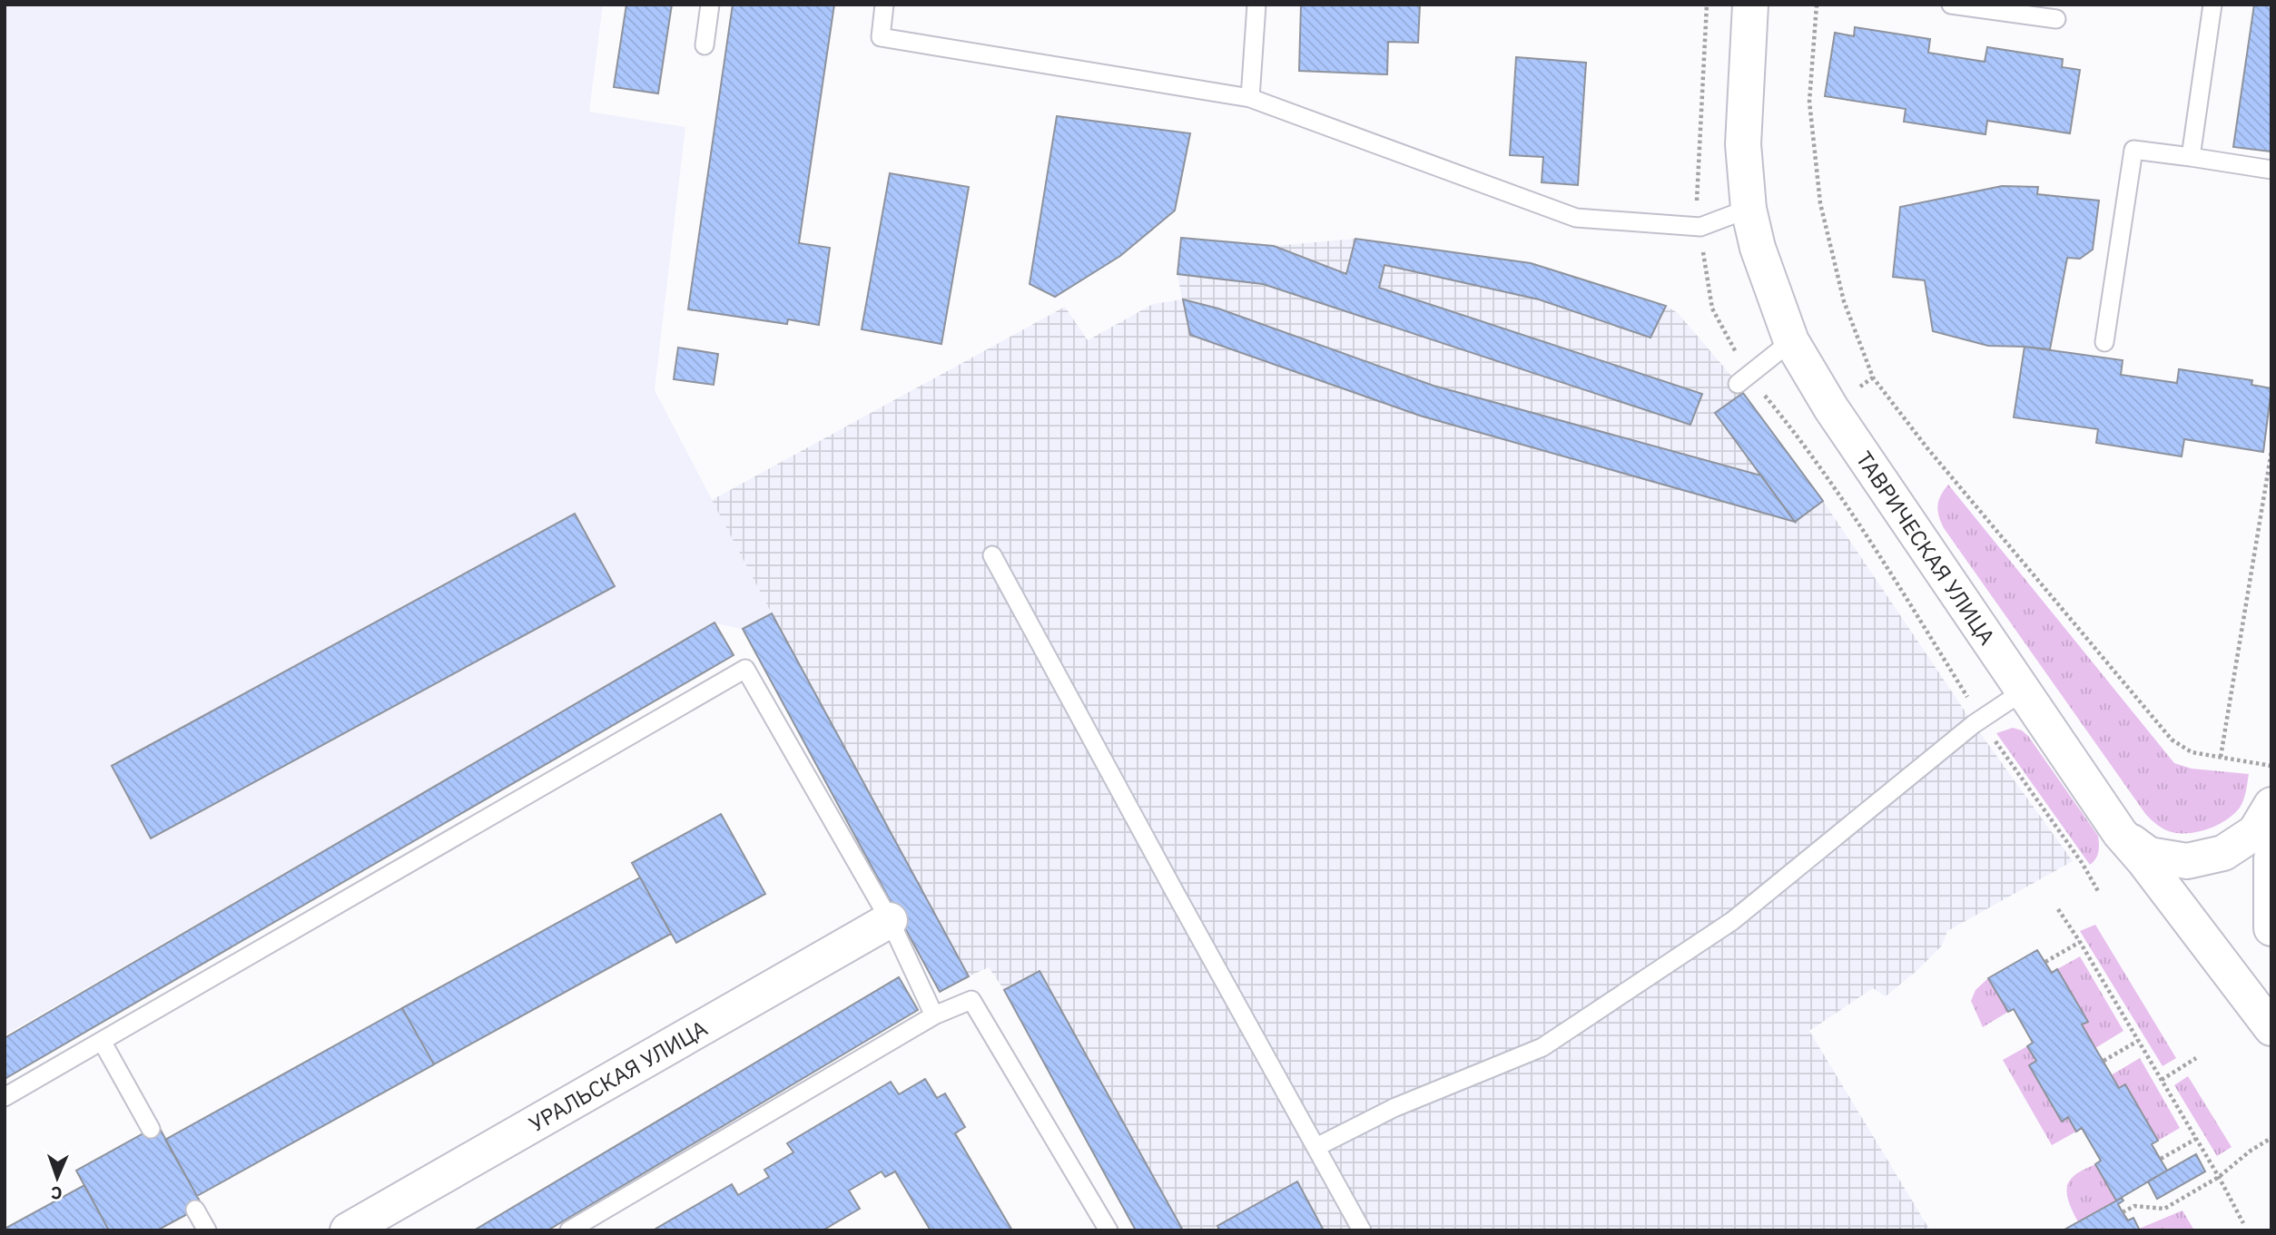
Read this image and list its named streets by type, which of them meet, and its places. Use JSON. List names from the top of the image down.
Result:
{
  "streets": {
    "street": ["ТАВРИЧЕСКАЯ УЛИЦА", "УРАЛЬСКАЯ УЛИЦА"]
  },
  "north": "bottom"
}
